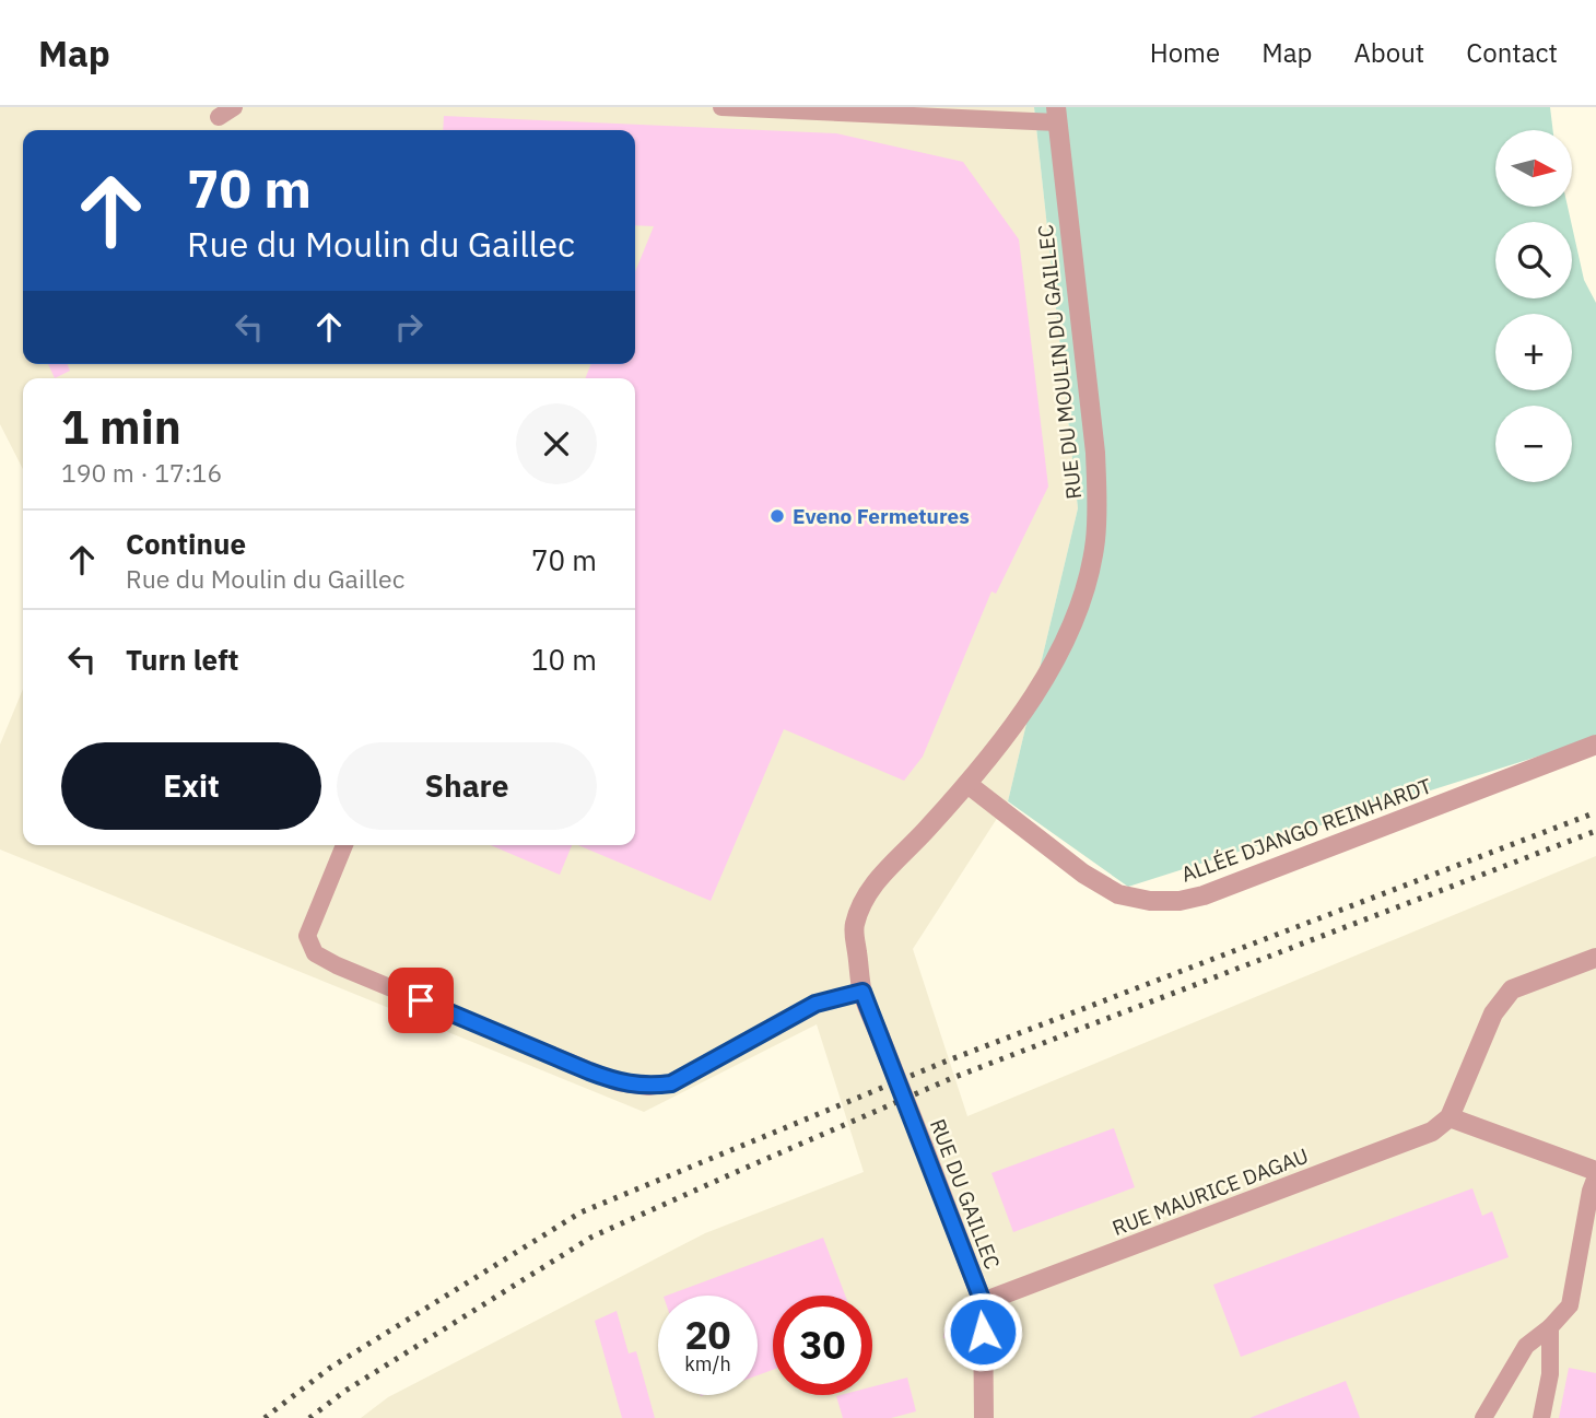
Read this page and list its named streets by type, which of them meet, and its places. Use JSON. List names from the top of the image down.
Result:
{
  "streets": {
    "street": [
      "RUE DU MOULIN DU GAILLEC",
      "ALLÉE DJANGO REINHARDT",
      "RUE MAURICE DAGAU",
      "RUE DU GAILLEC"
    ]
  },
  "crossings": [
    ["RUE DU MOULIN DU GAILLEC", "ALLÉE DJANGO REINHARDT"],
    ["RUE DU MOULIN DU GAILLEC", "RUE DU GAILLEC"],
    ["RUE MAURICE DAGAU", "RUE DU GAILLEC"]
  ],
  "places": ["Eveno Fermetures"],
  "north": "right",
  "page": {
    "header": "Map",
    "nav": [
      "Home",
      "Map",
      "About",
      "Contact"
    ],
    "map_buttons": ["+", "−"],
    "turn": ["70 m", "Rue du Moulin du Gaillec"],
    "heading": ["1 min", "190 m · 17:16"],
    "list": [
      {
        "name": "Continue",
        "note": "Rue du Moulin du Gaillec",
        "value": "70 m"
      },
      {
        "name": "Turn left",
        "value": "10 m"
      }
    ],
    "buttons": ["Exit", "Share"],
    "speed": "20 km/h",
    "limit": "30"
  }
}
